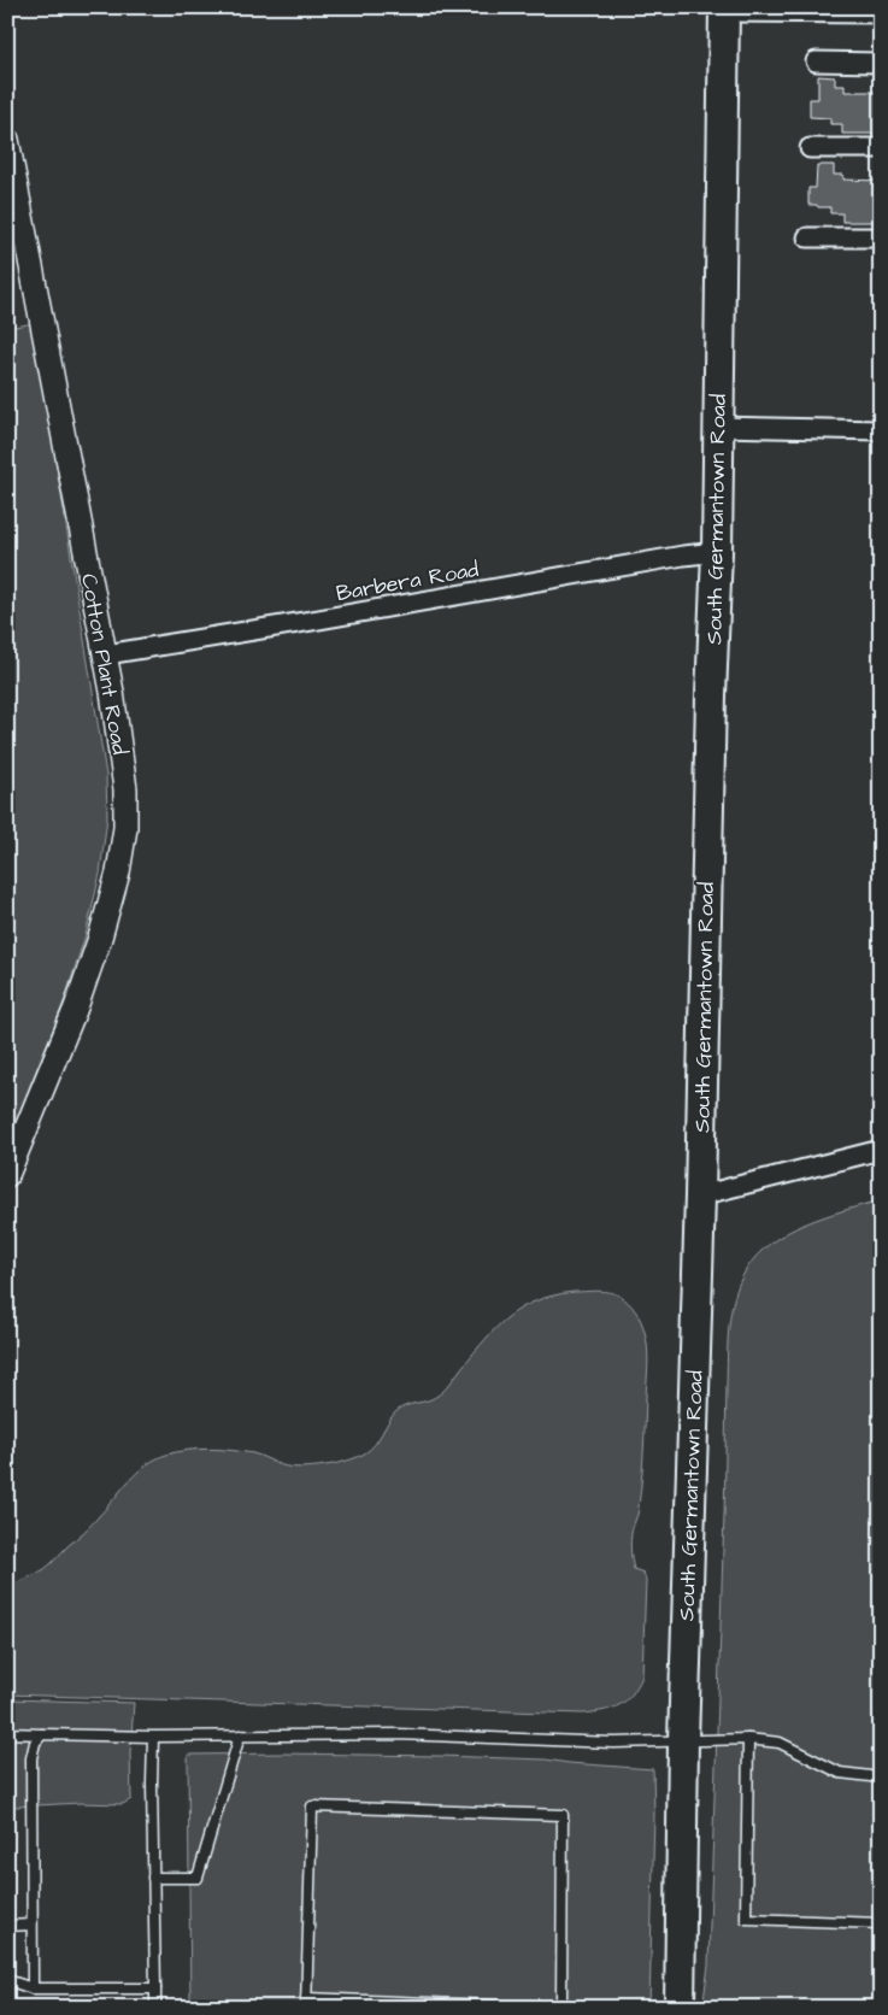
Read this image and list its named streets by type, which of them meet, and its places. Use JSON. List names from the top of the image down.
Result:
{
  "streets": {
    "main road": ["South Germantown Road"],
    "street": ["Barbera Road", "Cotton Plant Road"]
  },
  "crossings": [
    ["South Germantown Road", "Barbera Road"],
    ["Barbera Road", "Cotton Plant Road"]
  ]
}
